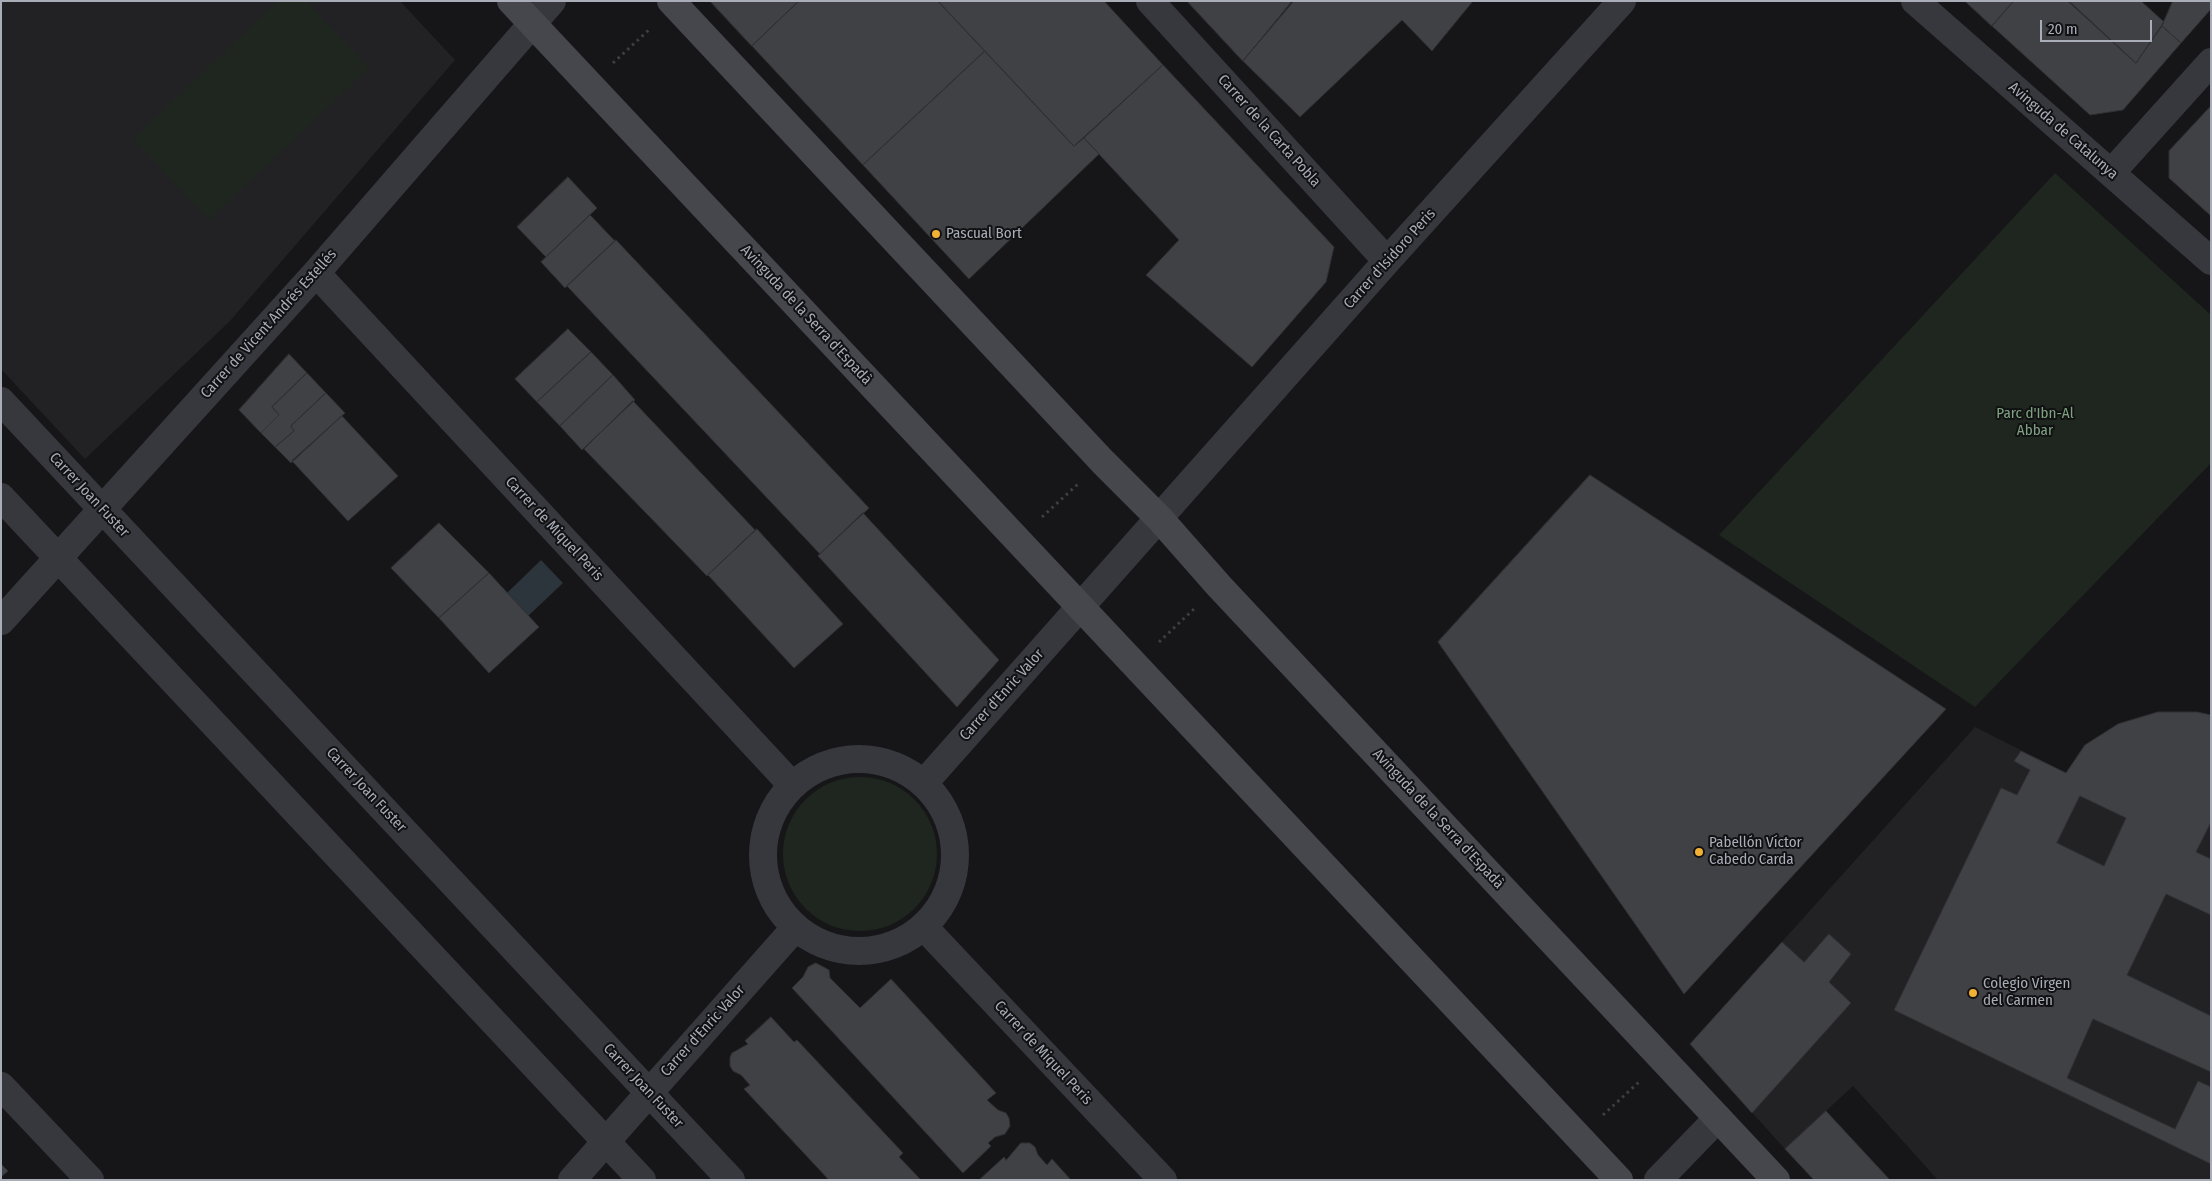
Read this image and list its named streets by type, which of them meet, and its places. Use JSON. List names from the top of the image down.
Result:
{
  "streets": {
    "street": [
      "Carrer de la Carta Pobla",
      "Avinguda de Catalunya",
      "Carrer d'Isidoro Peris",
      "Avinguda de la Serra d'Espadà",
      "Carrer de Vicent Andrés Estellés",
      "Carrer Joan Fuster",
      "Carrer de Miquel Peris",
      "Carrer d'Enric Valor"
    ]
  },
  "crossings": [
    ["Carrer de la Carta Pobla", "Carrer d'Isidoro Peris"],
    ["Carrer d'Isidoro Peris", "Avinguda de la Serra d'Espadà"],
    ["Avinguda de la Serra d'Espadà", "Carrer de Vicent Andrés Estellés"],
    ["Avinguda de la Serra d'Espadà", "Carrer d'Enric Valor"],
    ["Carrer de Vicent Andrés Estellés", "Carrer Joan Fuster"],
    ["Carrer de Vicent Andrés Estellés", "Carrer de Miquel Peris"],
    ["Carrer Joan Fuster", "Carrer d'Enric Valor"]
  ],
  "parks": ["Parc d'Ibn-Al Abbar"],
  "places": ["Pascual Bort", "Pabellón Víctor Cabedo Carda", "Colegio Virgen del Carmen"],
  "scale_bar": "20 m"
}
